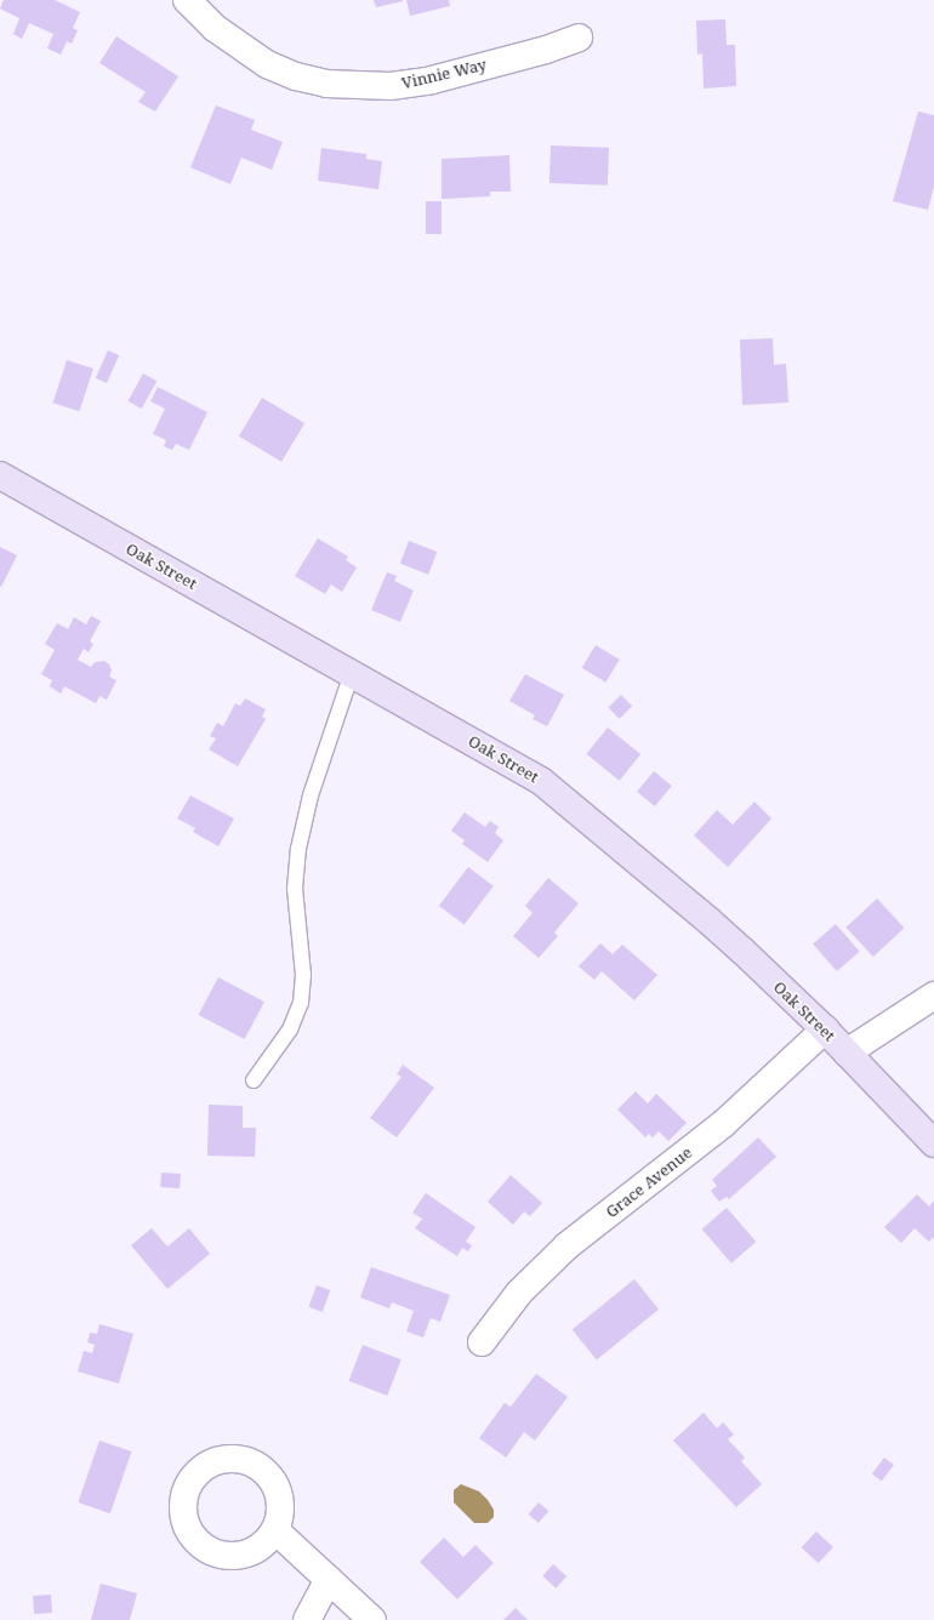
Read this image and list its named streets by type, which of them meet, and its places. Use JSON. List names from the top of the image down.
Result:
{
  "streets": {
    "street": ["Vinnie Way", "Oak Street", "Grace Avenue"]
  },
  "crossings": [
    ["Oak Street", "Grace Avenue"]
  ]
}
